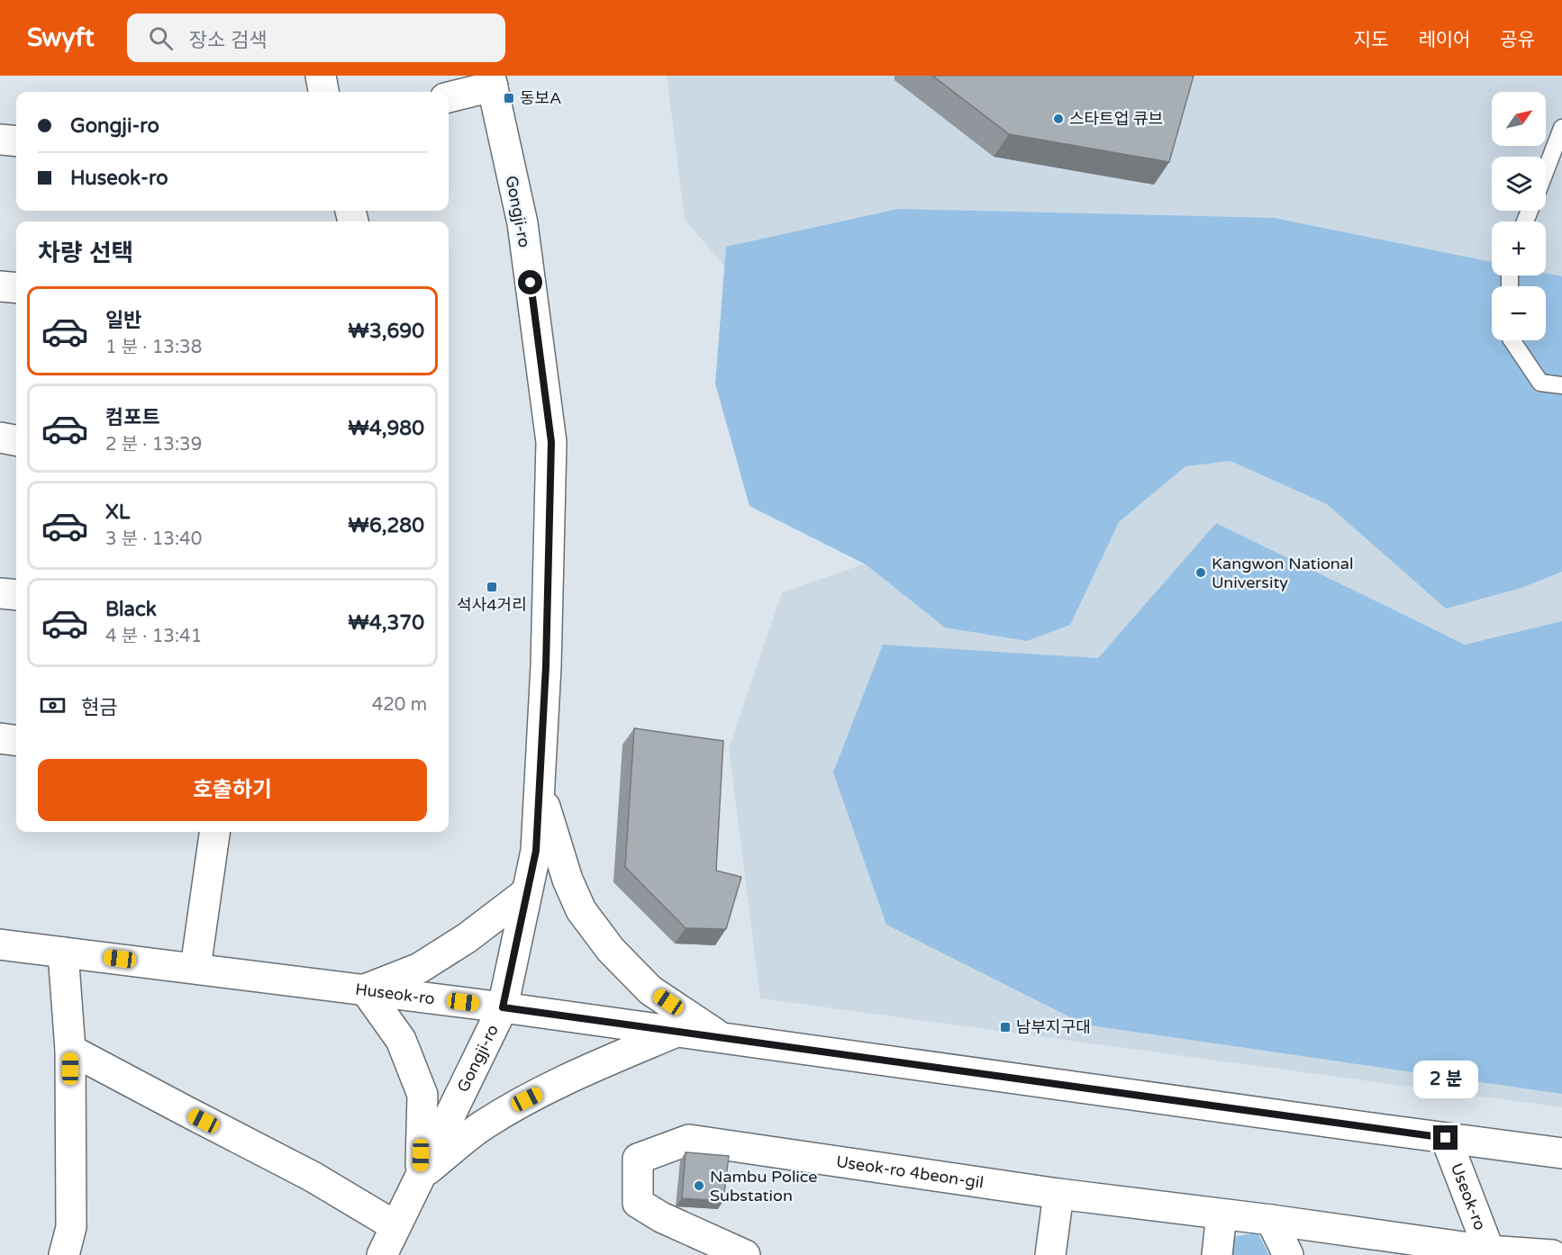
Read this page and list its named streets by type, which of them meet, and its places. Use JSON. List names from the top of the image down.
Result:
{
  "streets": {
    "street": [
      "Gongji-ro",
      "Huseok-ro",
      "Useok-ro 4beon-gil",
      "Useok-ro"
    ]
  },
  "crossings": [
    ["Gongji-ro", "Huseok-ro"],
    ["Huseok-ro", "Useok-ro"],
    ["Useok-ro 4beon-gil", "Useok-ro"]
  ],
  "places": {
    "transit": ["동보A", "석사4거리", "남부지구대"],
    "other": ["스타트업 큐브", "Kangwon National University", "Nambu Police Substation"]
  },
  "north": "top right",
  "page": {
    "header": "Swyft",
    "search": "장소 검색",
    "nav": ["지도", "레이어", "공유"],
    "map_buttons": ["+", "−"],
    "banner": ["Gongji-ro", "Huseok-ro"],
    "heading": "차량 선택",
    "list": [
      {
        "name": "일반",
        "note": "1 분 · 13:38",
        "value": "₩3,690"
      },
      {
        "name": "컴포트",
        "note": "2 분 · 13:39",
        "value": "₩4,980"
      },
      {
        "name": "XL",
        "note": "3 분 · 13:40",
        "value": "₩6,280"
      },
      {
        "name": "Black",
        "note": "4 분 · 13:41",
        "value": "₩4,370"
      }
    ],
    "pay": ["현금", "420 m"],
    "buttons": "호출하기",
    "bubble": "2 분"
  }
}
